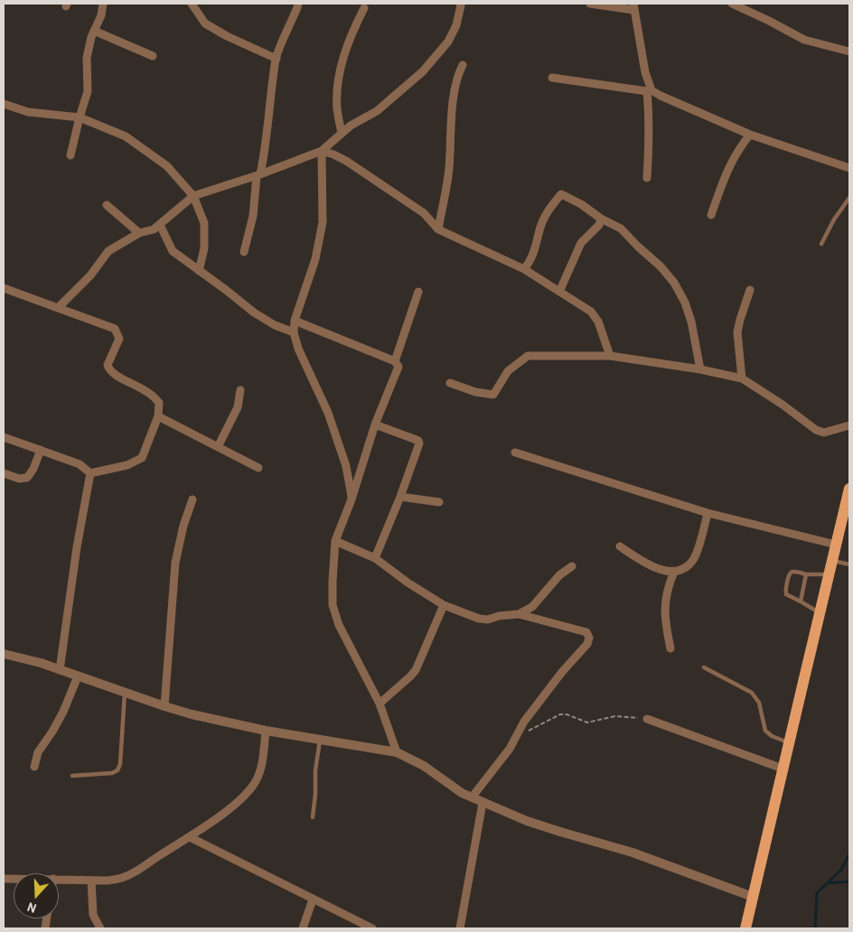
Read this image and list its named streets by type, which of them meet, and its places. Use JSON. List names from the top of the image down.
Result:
{
  "north": "bottom"
}
